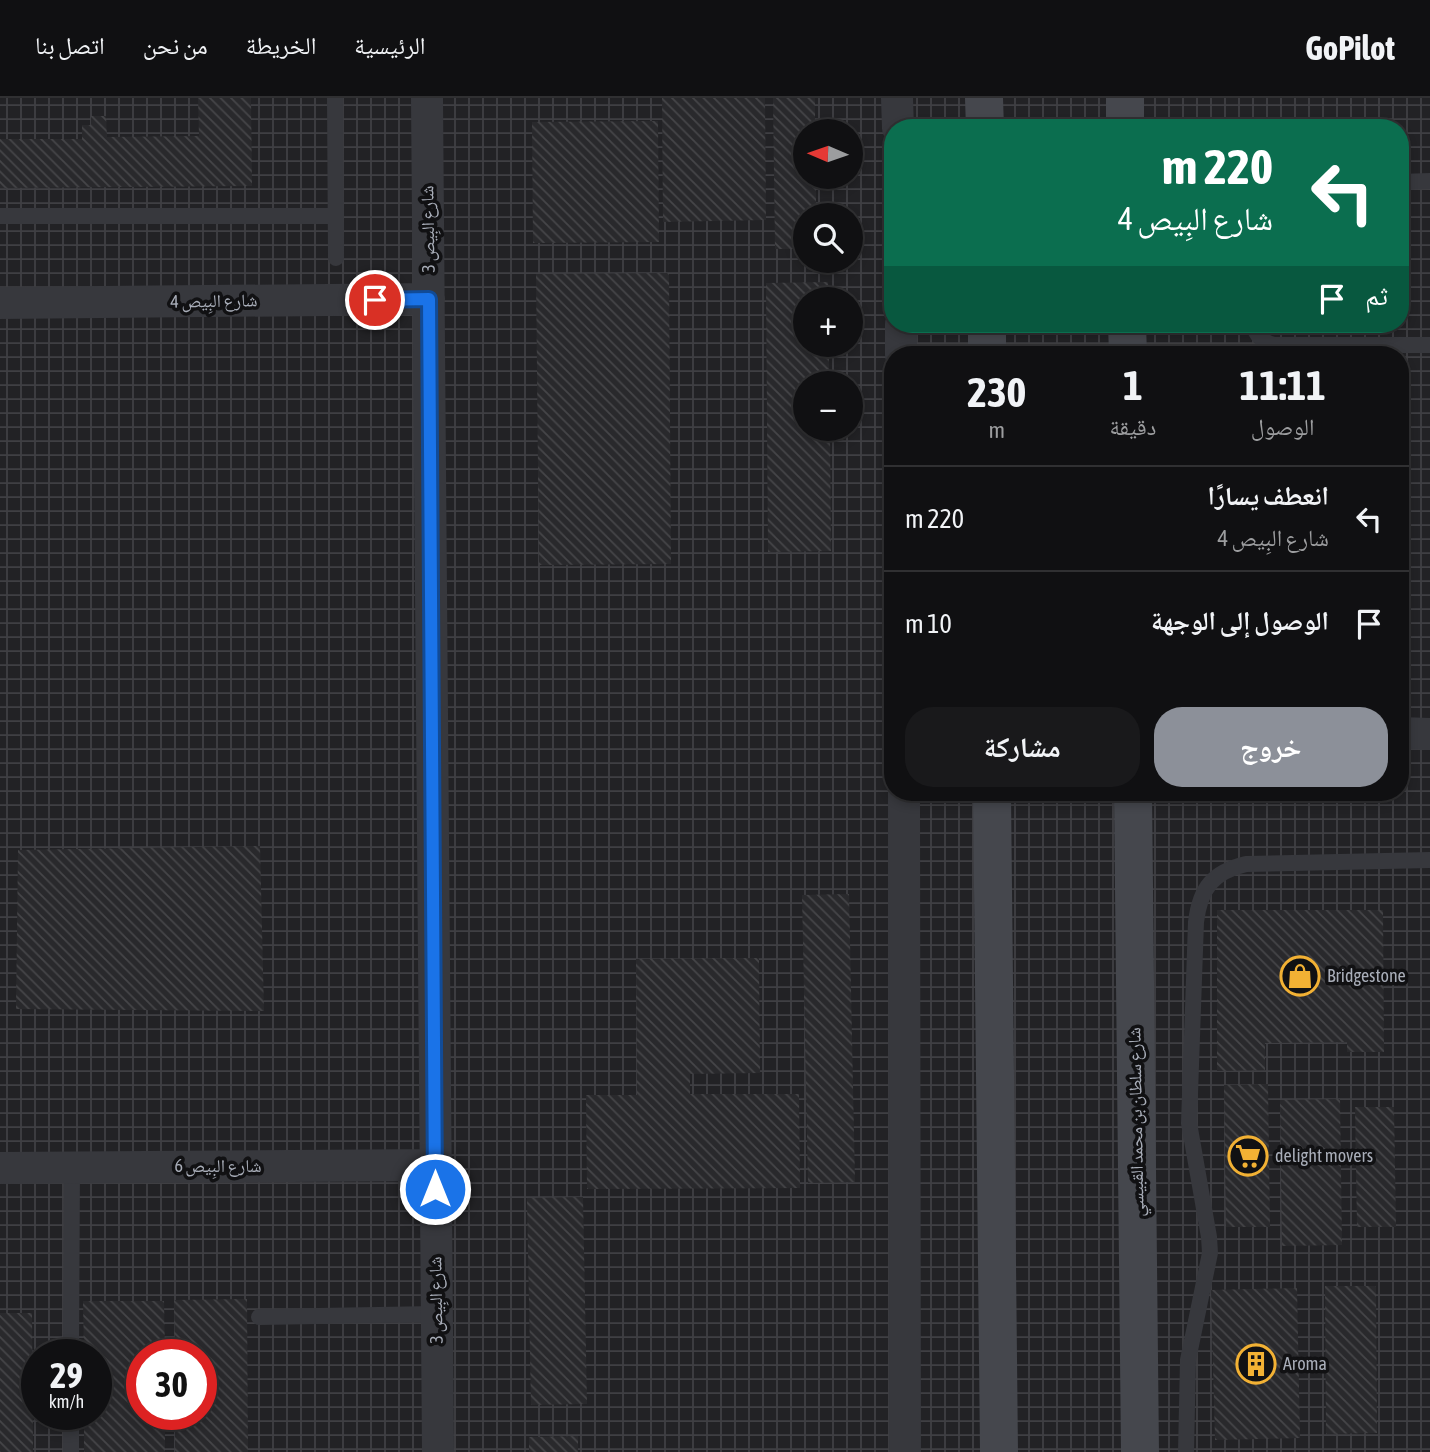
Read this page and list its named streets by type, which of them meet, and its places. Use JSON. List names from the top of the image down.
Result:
{
  "streets": {
    "main road": ["شارع سلطان بن محمد القبيسي"],
    "street": ["شارع البِيص 3", "شارع البِيص 4", "شارع البِيص 6"]
  },
  "crossings": [
    ["شارع البِيص 3", "شارع البِيص 4"],
    ["شارع البِيص 3", "شارع البِيص 6"]
  ],
  "places": {
    "shop": ["Bridgestone"],
    "supermarket": ["delight movers"],
    "building": ["Aroma"]
  },
  "north": "left",
  "page": {
    "header": "GoPilot",
    "nav": [
      "الرئيسية",
      "الخريطة",
      "من نحن",
      "اتصل بنا"
    ],
    "map_buttons": ["+", "−"],
    "turn": ["220 m", "شارع البِيص 4"],
    "then": "ثم",
    "eta": [
      "11:11",
      "الوصول",
      "1",
      "دقيقة",
      "230",
      "m"
    ],
    "list": [
      {
        "name": "انعطف يسارًا",
        "note": "شارع البِيص 4",
        "value": "220 m"
      },
      {
        "name": "الوصول إلى الوجهة",
        "value": "10 m"
      }
    ],
    "buttons": ["خروج", "مشاركة"],
    "speed": "29 km/h",
    "limit": "30"
  }
}
